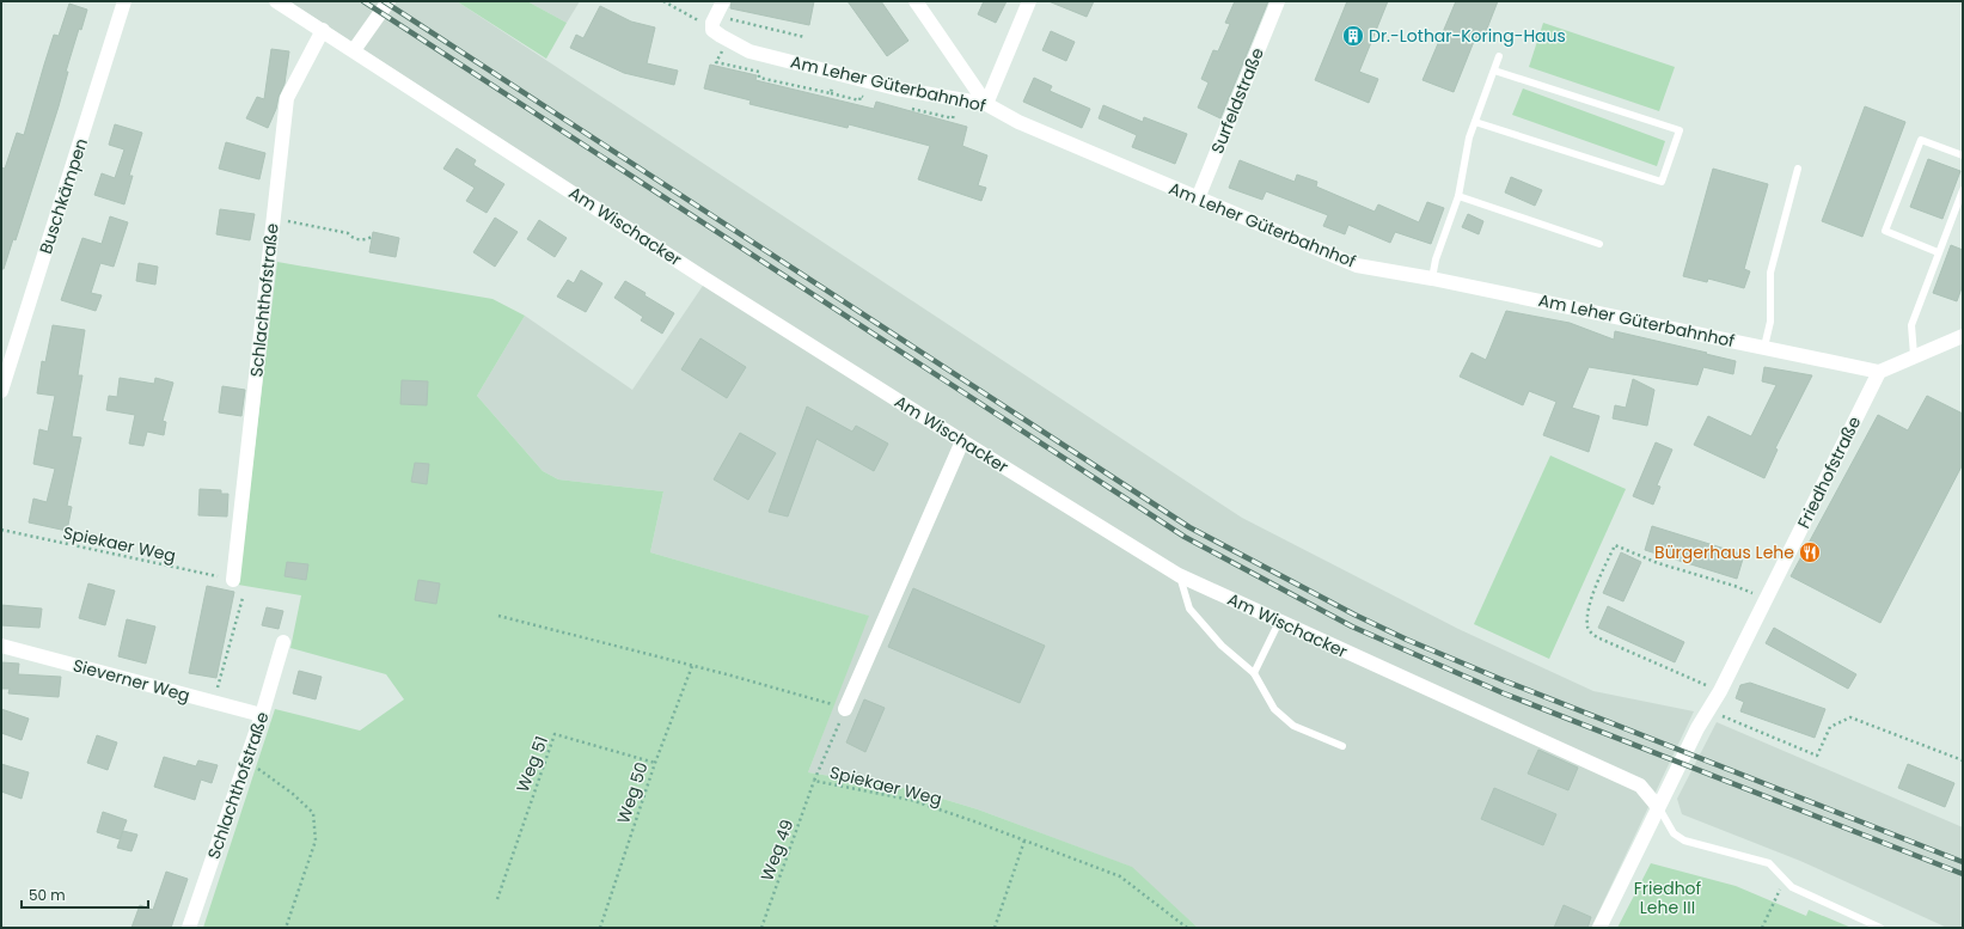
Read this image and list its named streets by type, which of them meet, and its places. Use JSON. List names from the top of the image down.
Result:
{
  "streets": {
    "street": [
      "Am Leher Güterbahnhof",
      "Surfeldstraße",
      "Buschkämpen",
      "Am Wischacker",
      "Schlachthofstraße",
      "Friedhofstraße",
      "Sieverner Weg"
    ],
    "path": [
      "Spiekaer Weg",
      "Weg 51",
      "Weg 50",
      "Weg 49"
    ]
  },
  "crossings": [
    ["Am Leher Güterbahnhof", "Surfeldstraße"],
    ["Am Leher Güterbahnhof", "Friedhofstraße"],
    ["Am Wischacker", "Schlachthofstraße"],
    ["Am Wischacker", "Friedhofstraße"],
    ["Schlachthofstraße", "Spiekaer Weg"],
    ["Schlachthofstraße", "Sieverner Weg"],
    ["Spiekaer Weg", "Weg 49"],
    ["Weg 51", "Weg 50"]
  ],
  "parks": ["Friedhof Lehe III"],
  "places": {
    "building": ["Dr.-Lothar-Koring-Haus"],
    "restaurant": ["Bürgerhaus Lehe"]
  },
  "scale_bar": "50 m"
}
